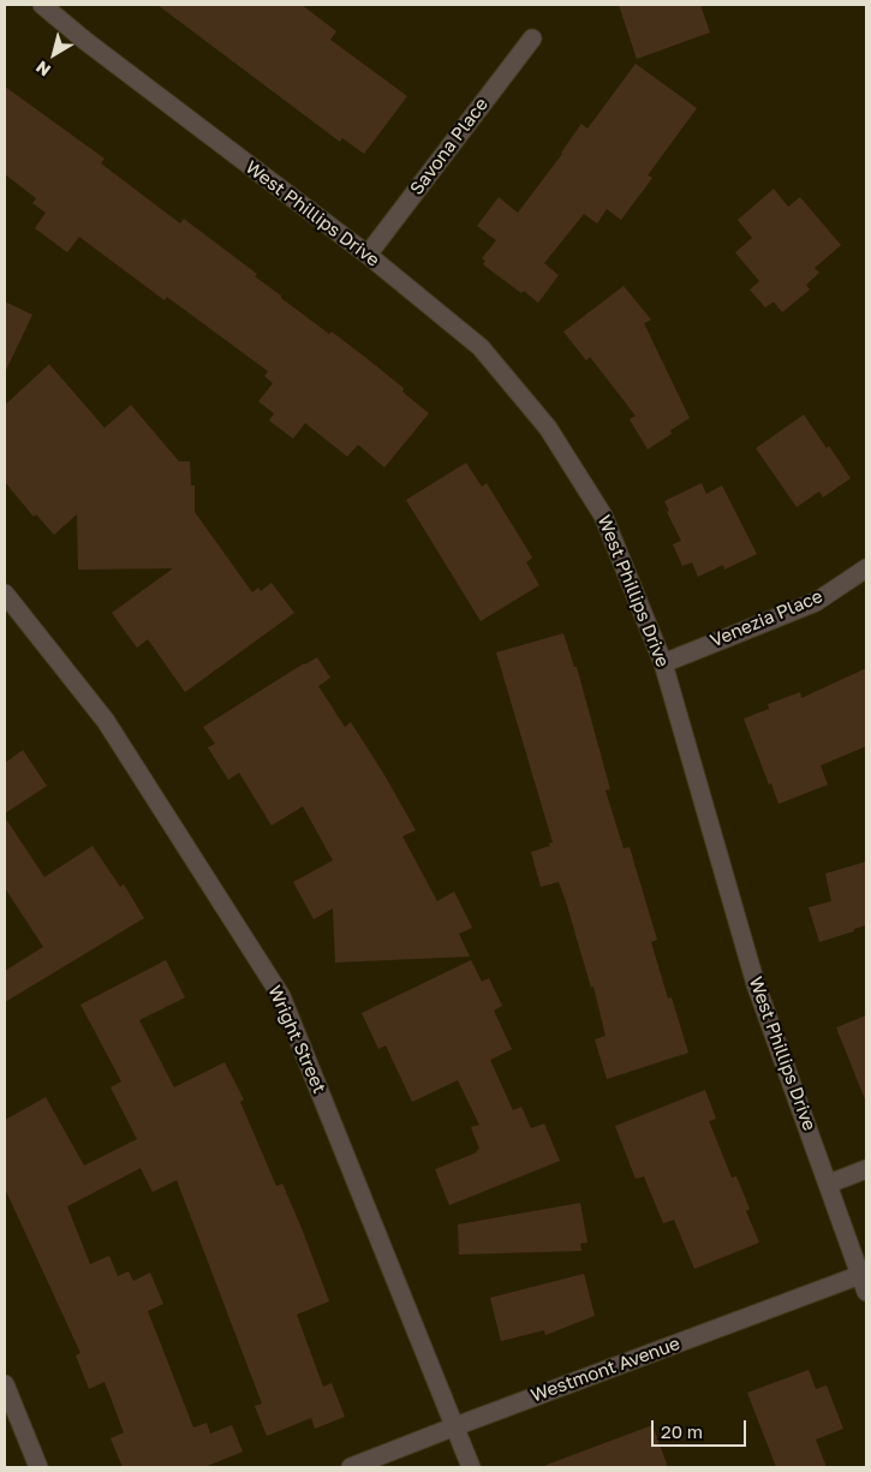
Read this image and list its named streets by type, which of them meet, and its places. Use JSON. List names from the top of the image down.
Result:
{
  "streets": {
    "street": [
      "Savona Place",
      "West Phillips Drive",
      "Venezia Place",
      "Wright Street",
      "Westmont Avenue"
    ]
  },
  "crossings": [
    ["Savona Place", "West Phillips Drive"],
    ["West Phillips Drive", "Venezia Place"],
    ["West Phillips Drive", "Westmont Avenue"],
    ["Wright Street", "Westmont Avenue"]
  ],
  "scale_bar": "20 m",
  "north": "bottom left"
}
